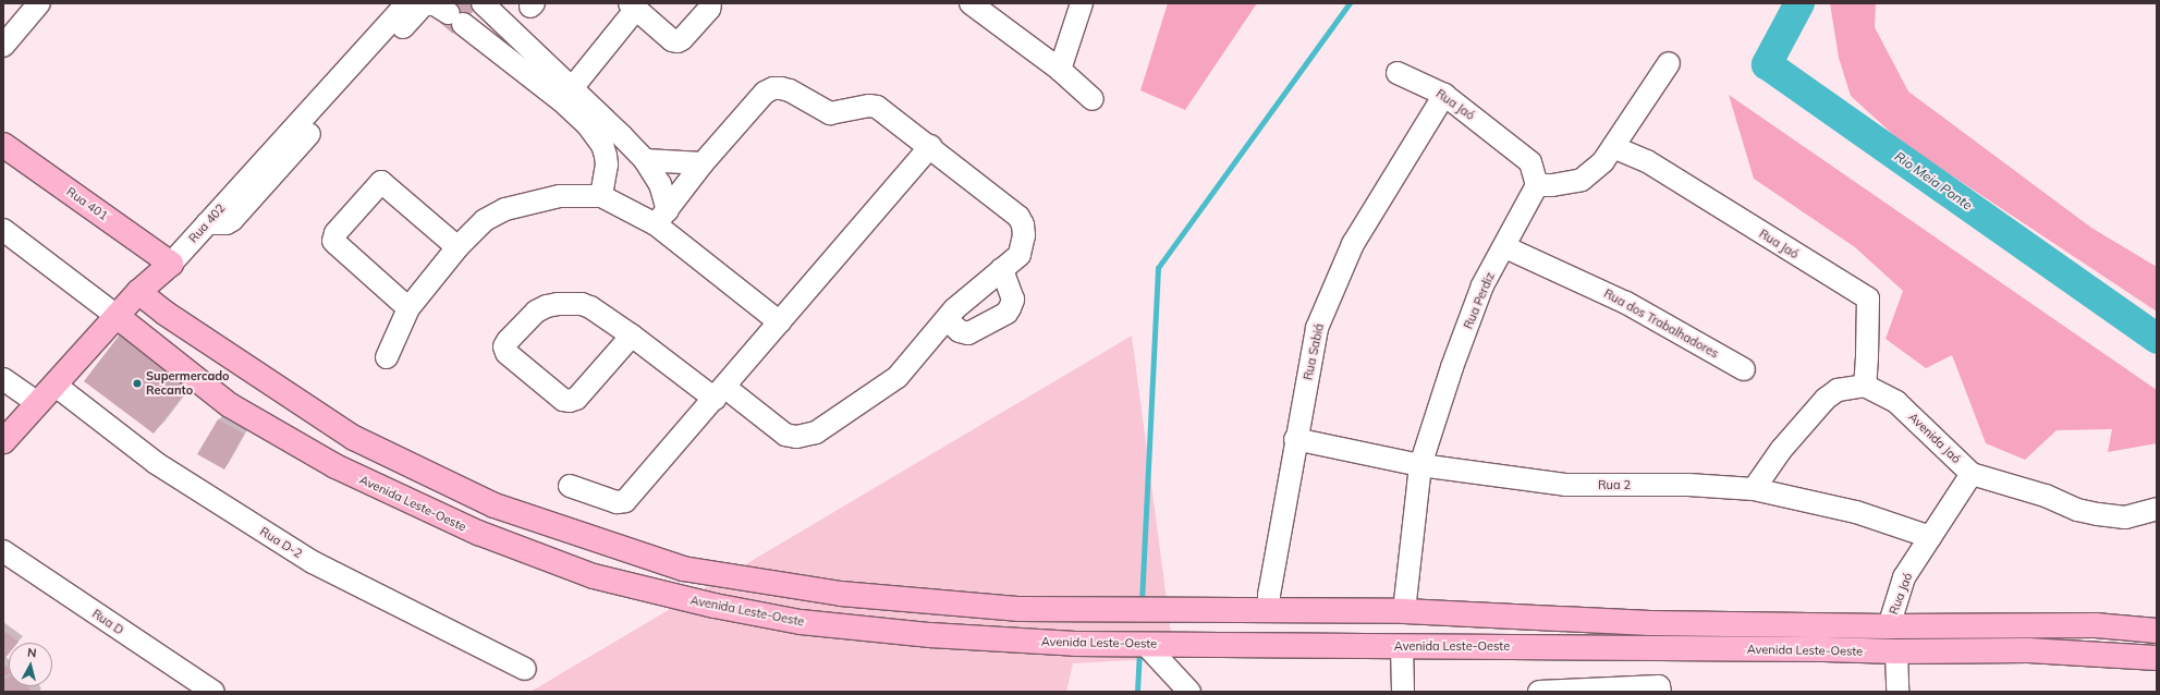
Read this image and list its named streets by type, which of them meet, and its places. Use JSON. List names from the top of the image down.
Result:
{
  "streets": {
    "main road": ["Rua 401", "Rua 402", "Avenida Leste-Oeste"],
    "street": [
      "Rua Jaó",
      "Rua Perdiz",
      "Rua dos Trabalhadores",
      "Rua Sabiá",
      "Avenida Jaó",
      "Rua 2",
      "Rua D-2",
      "Rua D"
    ]
  },
  "crossings": [
    ["Rua Jaó", "Rua Perdiz"],
    ["Rua Jaó", "Rua Sabiá"],
    ["Rua Jaó", "Avenida Jaó"],
    ["Rua Jaó", "Rua 2"],
    ["Rua 401", "Rua 402"],
    ["Rua 402", "Avenida Leste-Oeste"],
    ["Rua 402", "Rua D-2"],
    ["Rua Perdiz", "Rua dos Trabalhadores"],
    ["Rua Perdiz", "Rua 2"],
    ["Rua Sabiá", "Rua 2"]
  ],
  "water": ["Rio Meia Ponte"],
  "places": ["Supermercado Recanto"],
  "north": "top"
}
